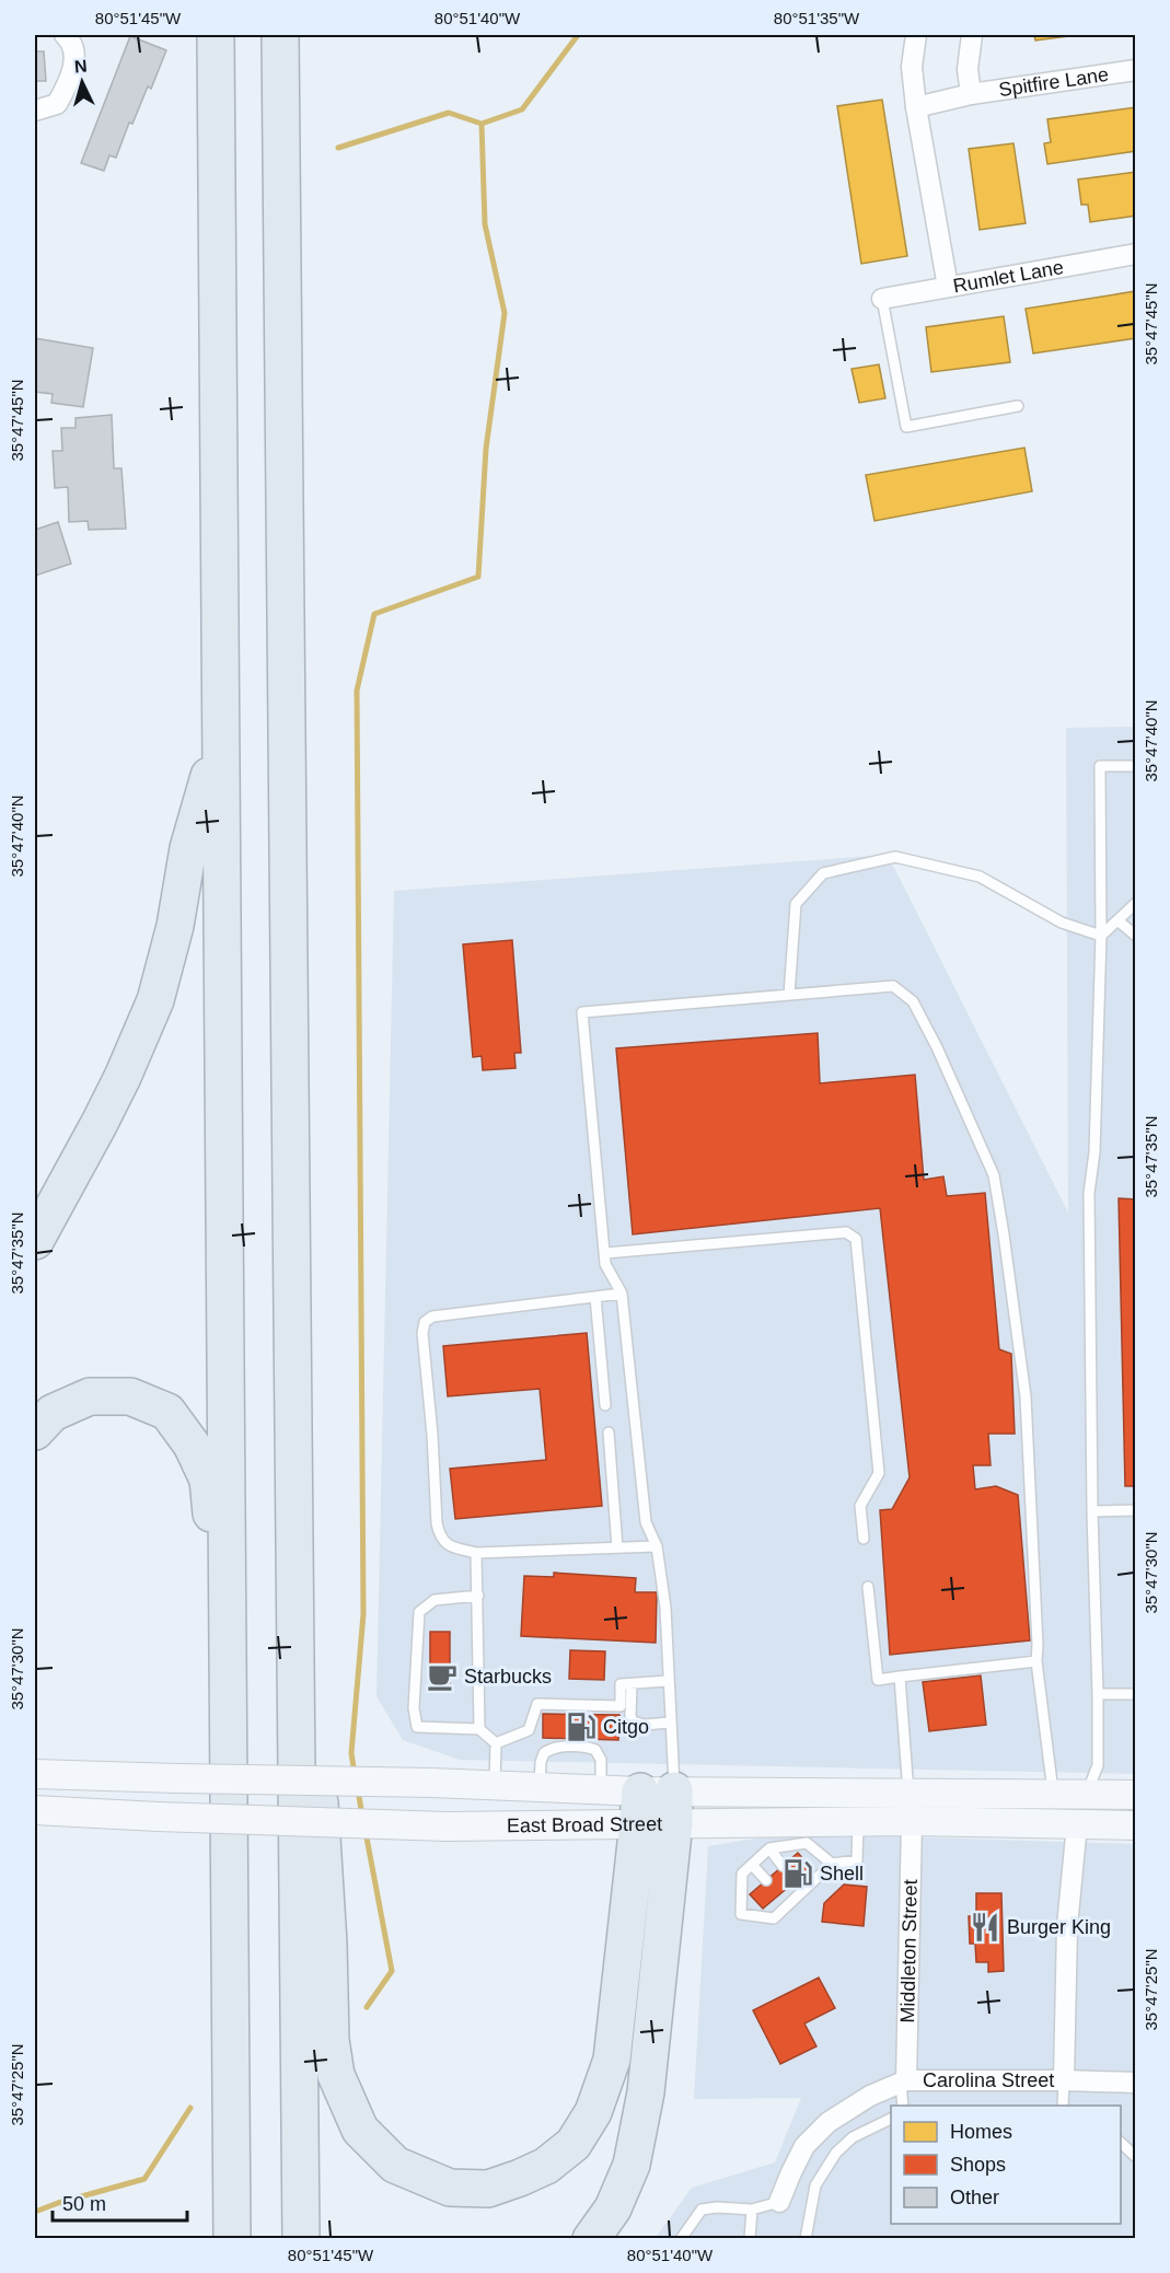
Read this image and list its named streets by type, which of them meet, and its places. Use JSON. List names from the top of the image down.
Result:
{
  "streets": {
    "main road": ["East Broad Street"],
    "street": [
      "Spitfire Lane",
      "Rumlet Lane",
      "Middleton Street",
      "Carolina Street"
    ]
  },
  "crossings": [
    ["East Broad Street", "Middleton Street"],
    ["Middleton Street", "Carolina Street"]
  ],
  "places": {
    "cafe": ["Starbucks"],
    "fuel station": ["Citgo", "Shell"],
    "restaurant": ["Burger King"]
  },
  "legend": ["Homes", "Shops", "Other"],
  "scale_bar": "50 m",
  "north": "top",
  "coordinates": [
    "80°51'45\"W",
    "80°51'40\"W",
    "80°51'35\"W",
    "35°47'45\"N",
    "35°47'40\"N",
    "35°47'35\"N",
    "35°47'30\"N",
    "35°47'25\"N"
  ]
}
